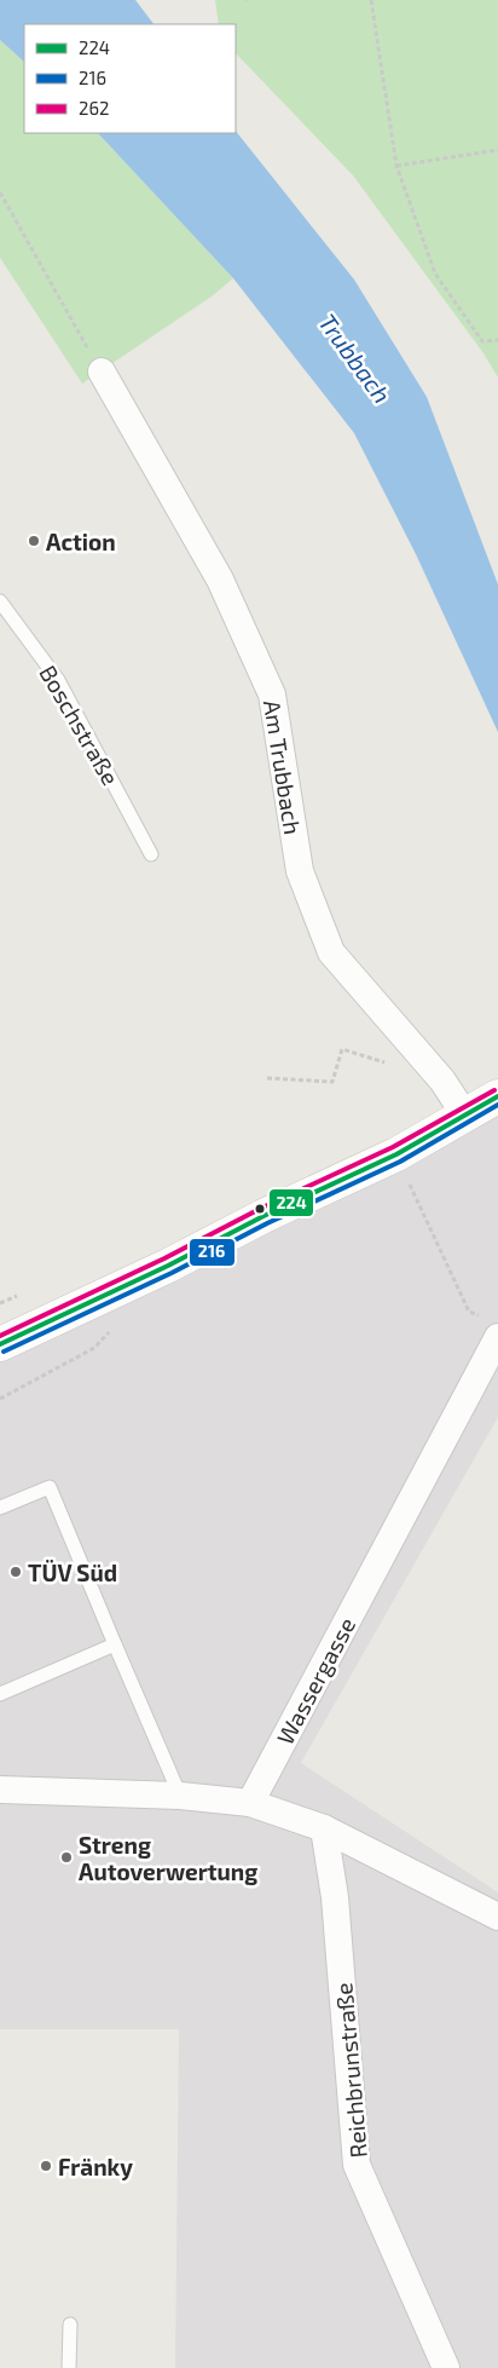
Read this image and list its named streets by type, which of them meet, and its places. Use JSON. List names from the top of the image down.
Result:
{
  "streets": {
    "street": ["Am Trubbach", "Wassergasse", "Reichbrunstraße"],
    "lane": ["Boschstraße"]
  },
  "water": ["Trubbach"],
  "places": [
    "Action",
    "TÜV Süd",
    "Streng Autoverwertung",
    "Fränky"
  ],
  "lines": ["transit line 262", "transit line 224", "transit line 216"],
  "legend": ["224", "216", "262"]
}
